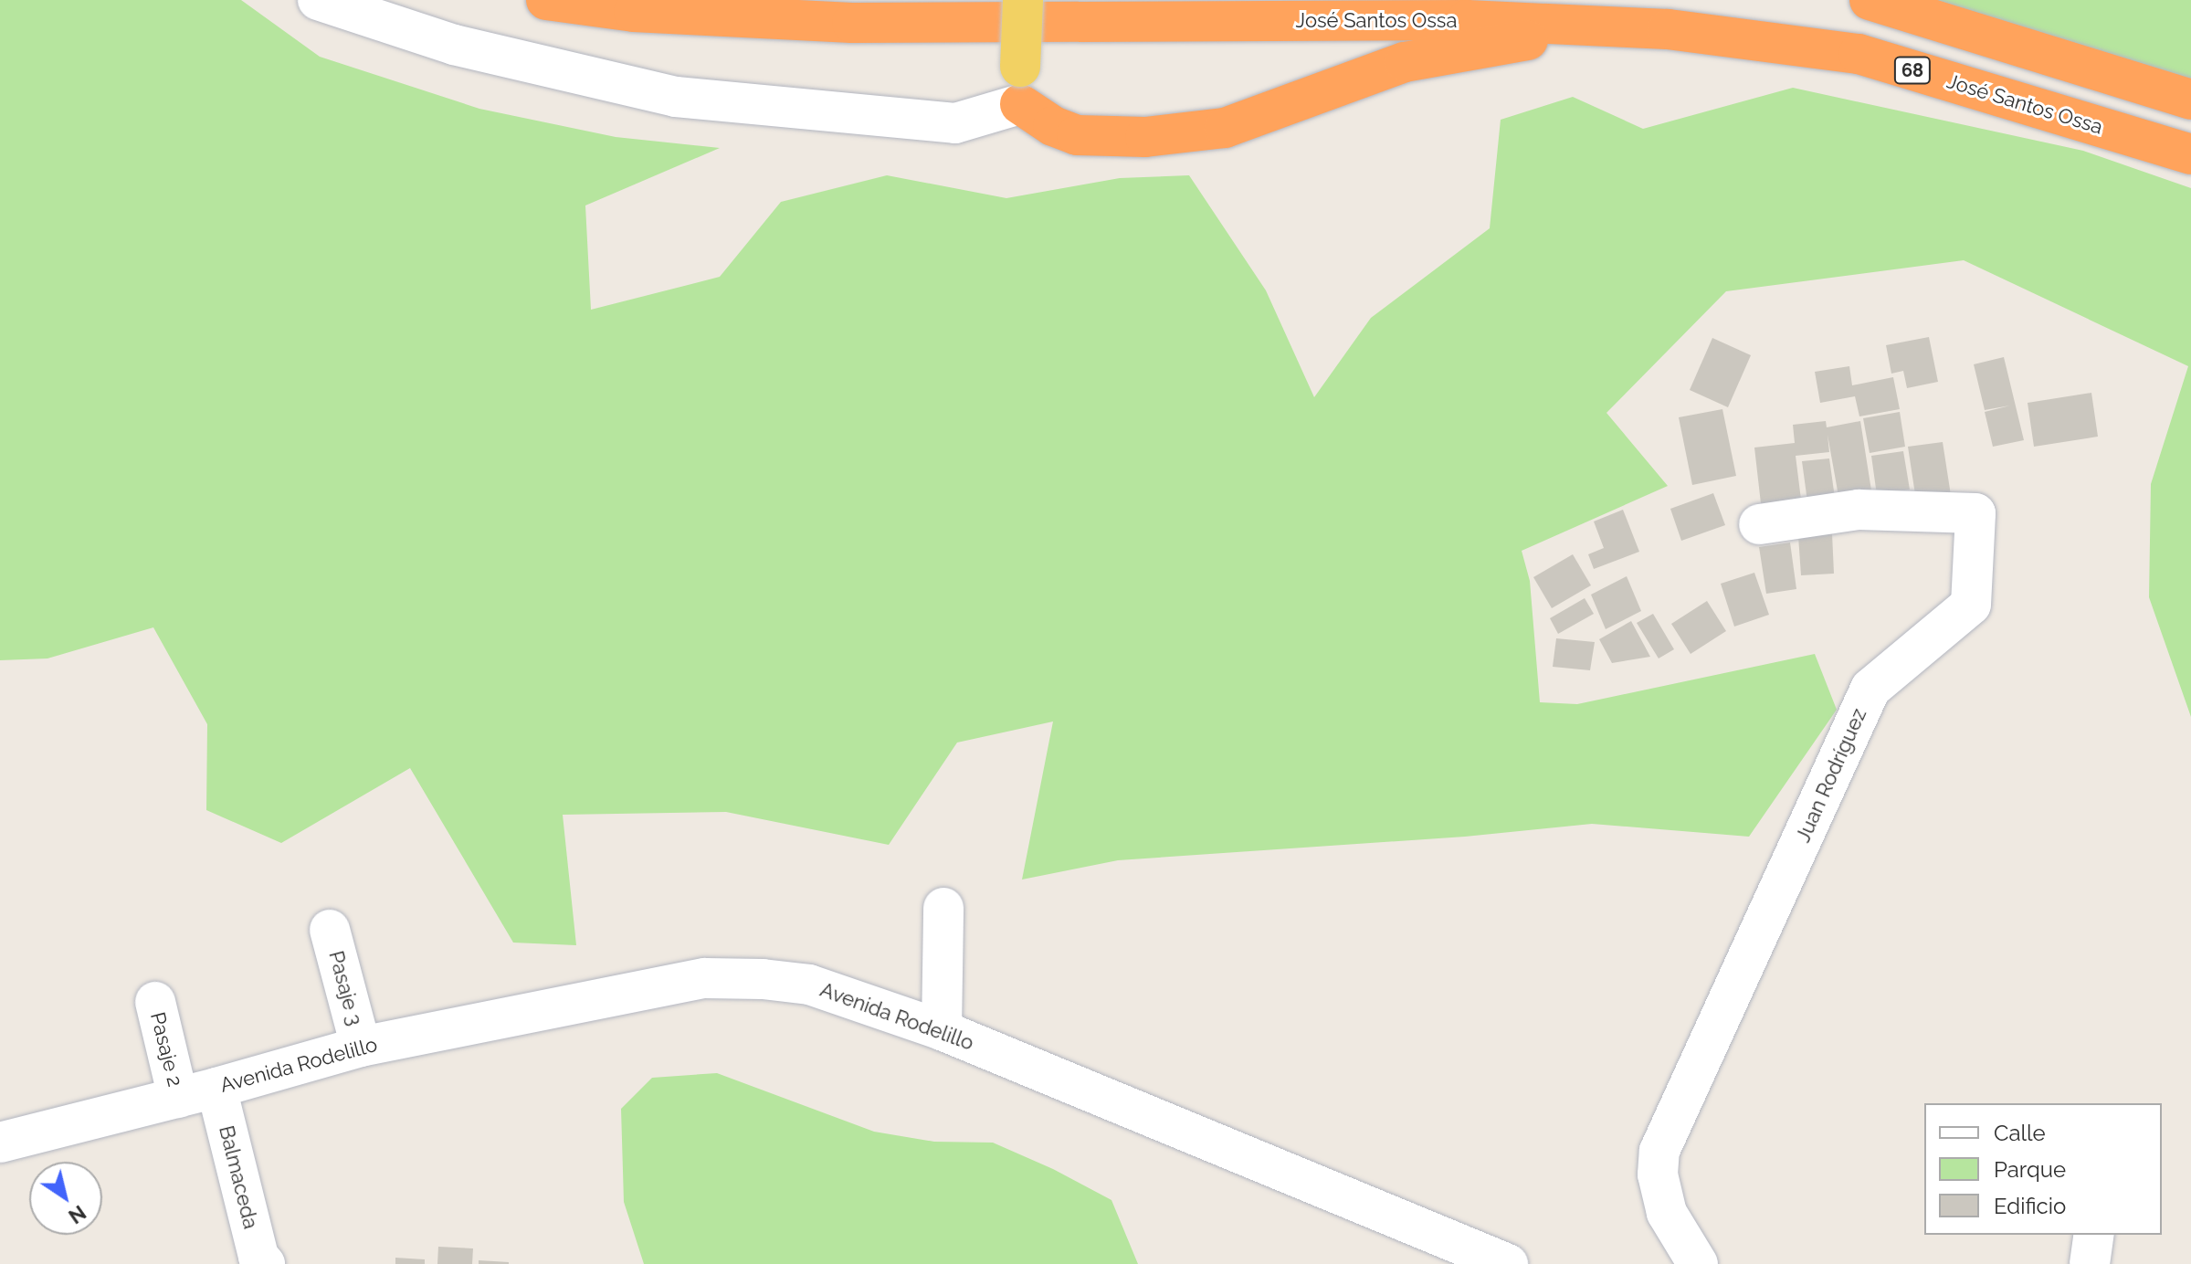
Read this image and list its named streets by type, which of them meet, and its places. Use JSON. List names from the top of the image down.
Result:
{
  "streets": {
    "highway": ["José Santos Ossa", "68"],
    "street": [
      "Juan Rodríguez",
      "Pasaje 3",
      "Avenida Rodelillo",
      "Pasaje 2",
      "Balmaceda"
    ]
  },
  "crossings": [
    ["Pasaje 3", "Avenida Rodelillo"],
    ["Avenida Rodelillo", "Pasaje 2"],
    ["Avenida Rodelillo", "Balmaceda"]
  ],
  "legend": ["Calle", "Parque", "Edificio"],
  "north": "bottom right"
}
